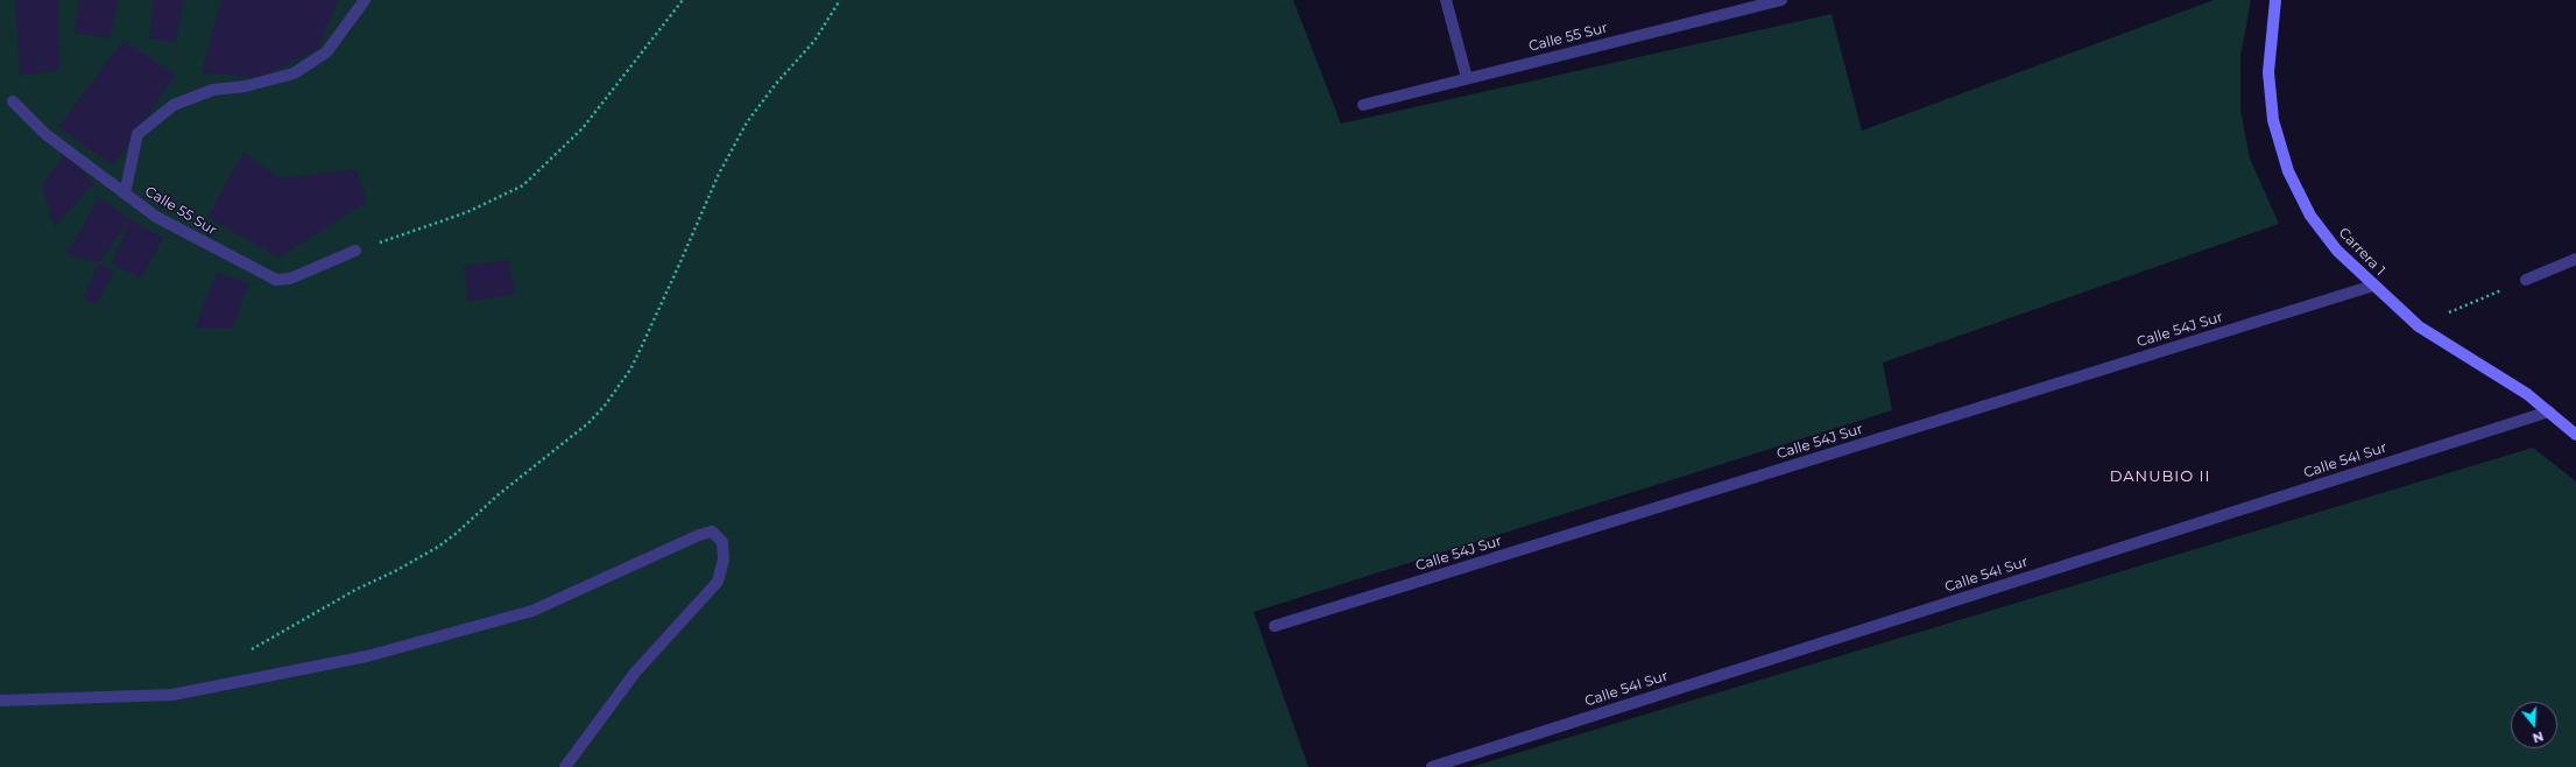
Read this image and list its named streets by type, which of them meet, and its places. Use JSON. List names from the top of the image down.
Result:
{
  "streets": {
    "street": [
      "Calle 55 Sur",
      "Carrera 1",
      "Calle 54J Sur",
      "Calle 54I Sur"
    ]
  },
  "crossings": [
    ["Carrera 1", "Calle 54J Sur"],
    ["Carrera 1", "Calle 54I Sur"]
  ],
  "districts": ["DANUBIO II"],
  "north": "bottom"
}
